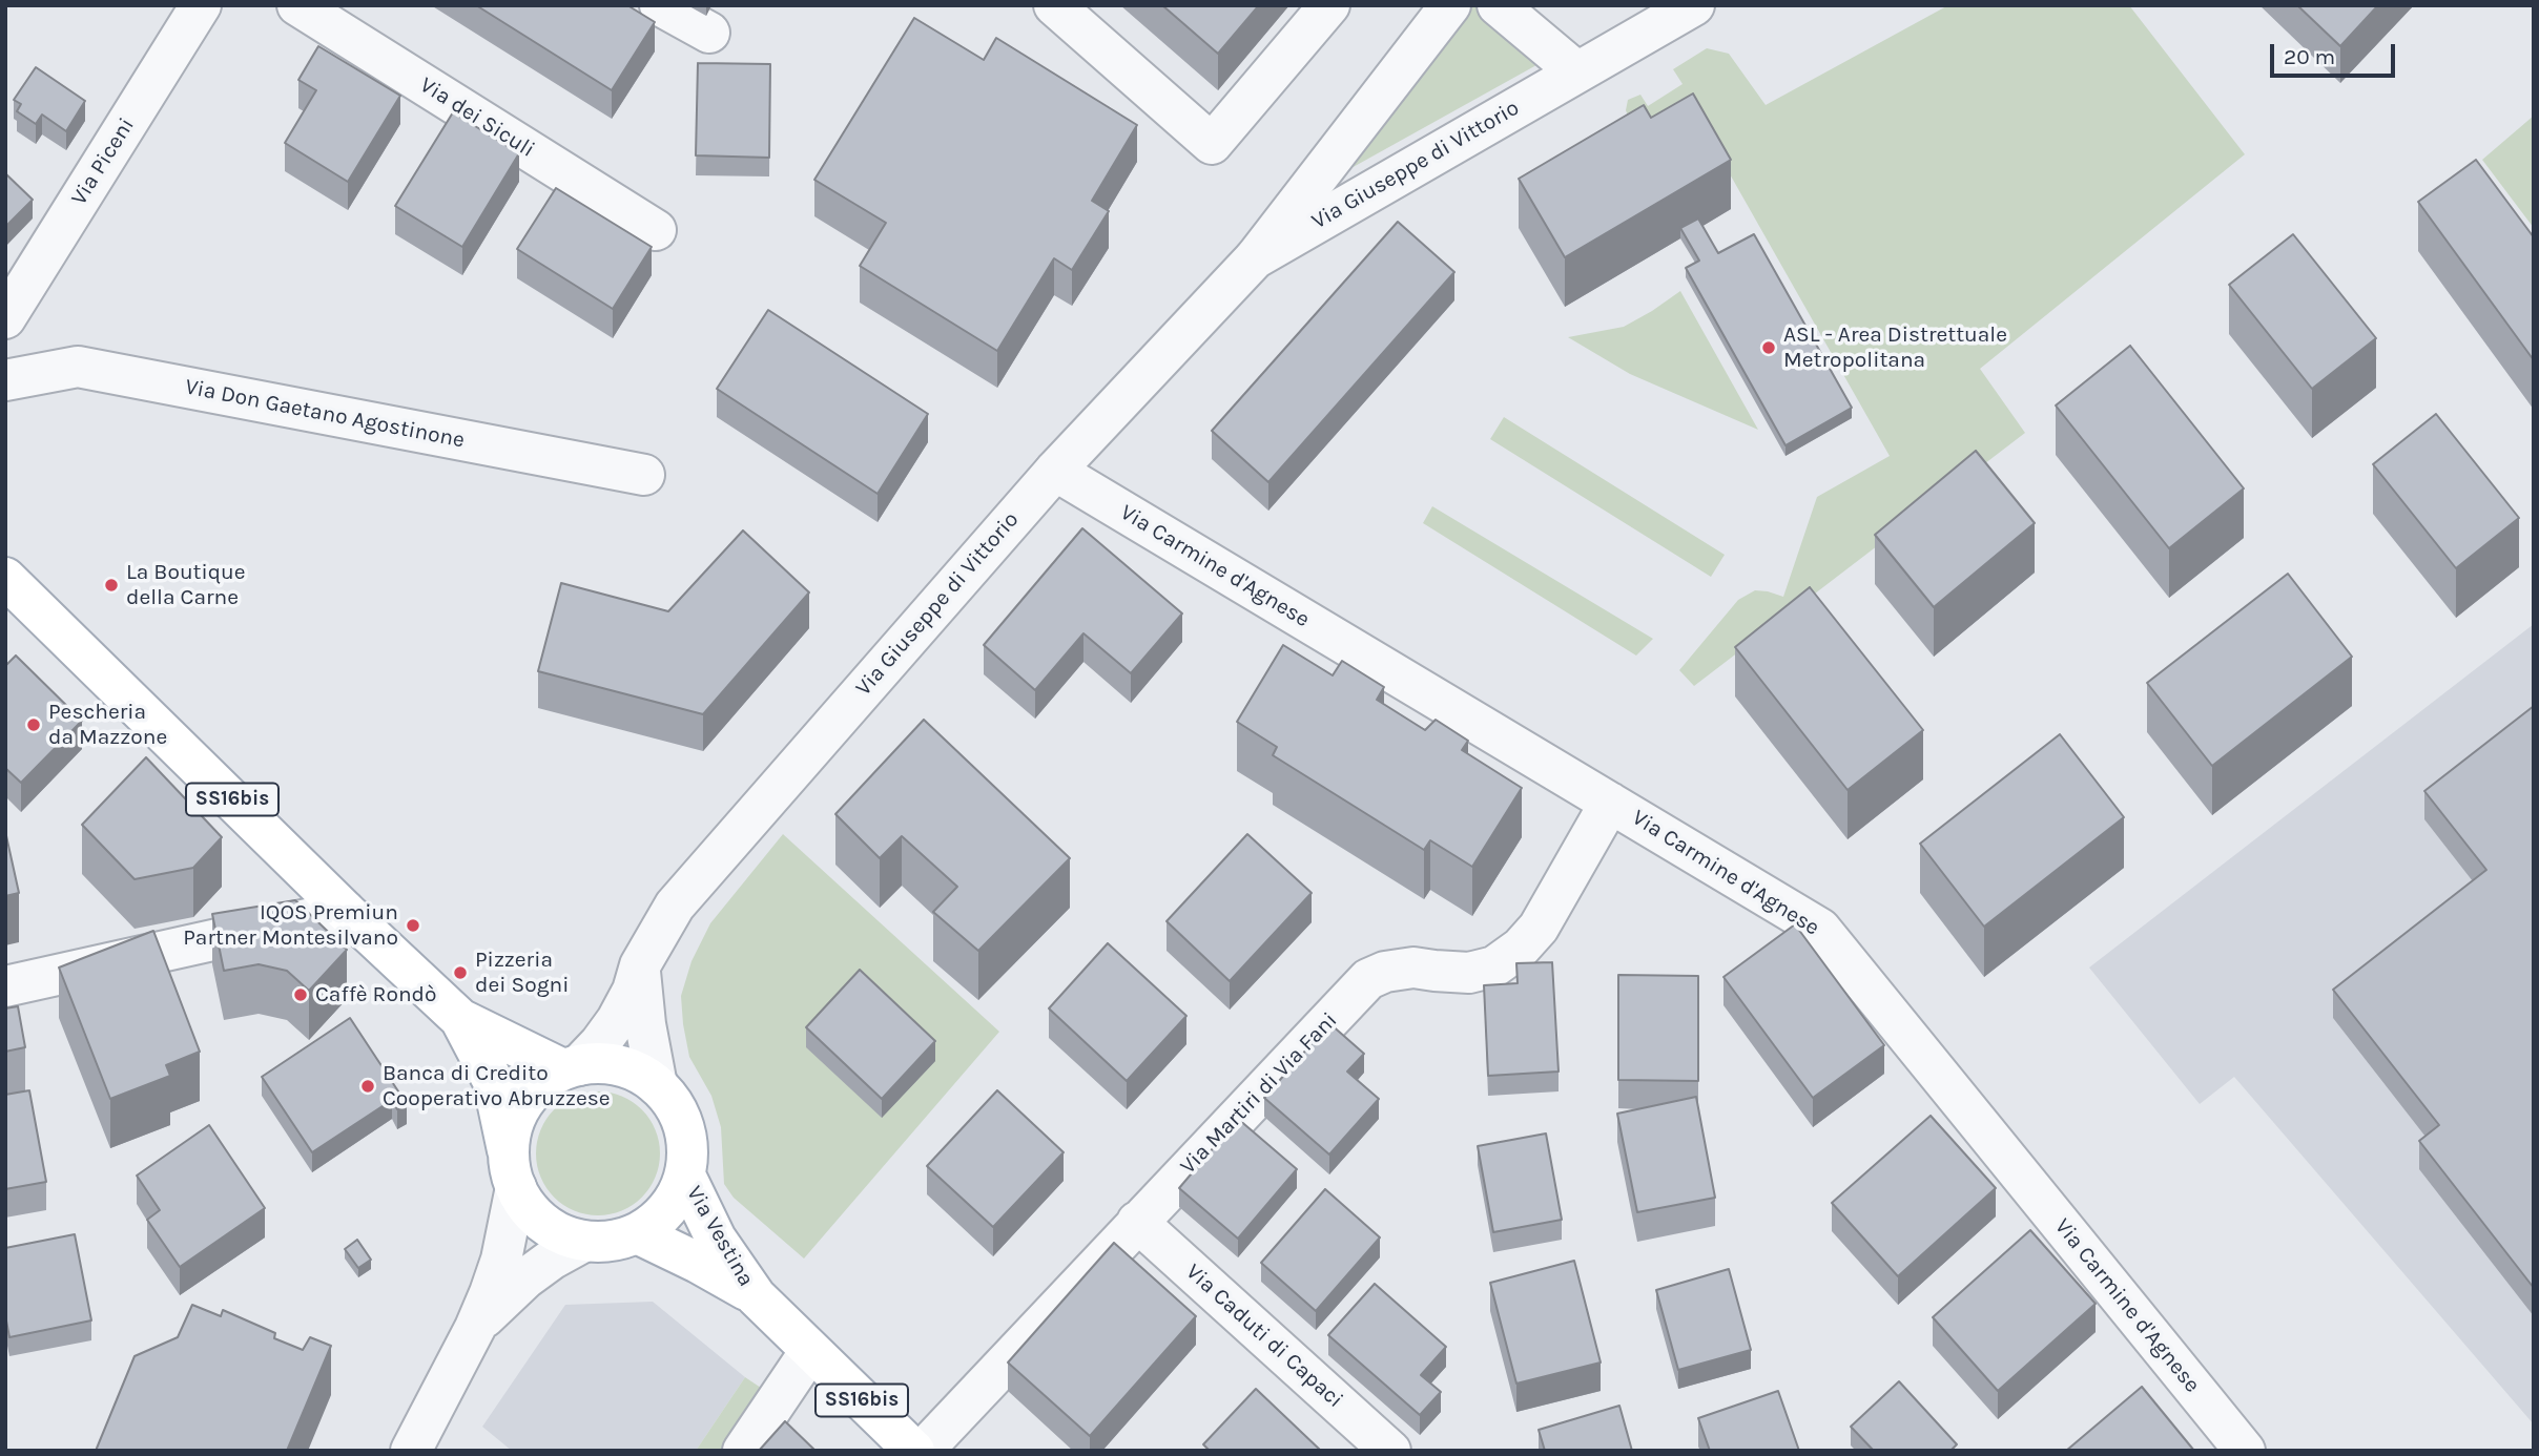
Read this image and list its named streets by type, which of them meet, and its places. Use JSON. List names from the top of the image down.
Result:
{
  "streets": {
    "main road": ["SS16bis", "Via Vestina"],
    "street": [
      "Via dei Siculi",
      "Via Piceni",
      "Via Giuseppe di Vittorio",
      "Via Don Gaetano Agostinone",
      "Via Carmine d'Agnese",
      "Via Martiri di Via Fani",
      "Via Caduti di Capaci"
    ]
  },
  "crossings": [
    ["Via Giuseppe di Vittorio", "Via Carmine d'Agnese"],
    ["Via Giuseppe di Vittorio", "SS16bis"],
    ["Via Giuseppe di Vittorio", "Via Vestina"],
    ["Via Carmine d'Agnese", "Via Martiri di Via Fani"],
    ["SS16bis", "Via Vestina"],
    ["Via Martiri di Via Fani", "Via Caduti di Capaci"]
  ],
  "places": [
    "ASL - Area Distrettuale Metropolitana",
    "La Boutique della Carne",
    "Pescheria da Mazzone",
    "IQOS Premiun Partner Montesilvano",
    "Pizzeria dei Sogni",
    "Caffè Rondò",
    "Banca di Credito Cooperativo Abruzzese"
  ],
  "scale_bar": "20 m"
}
